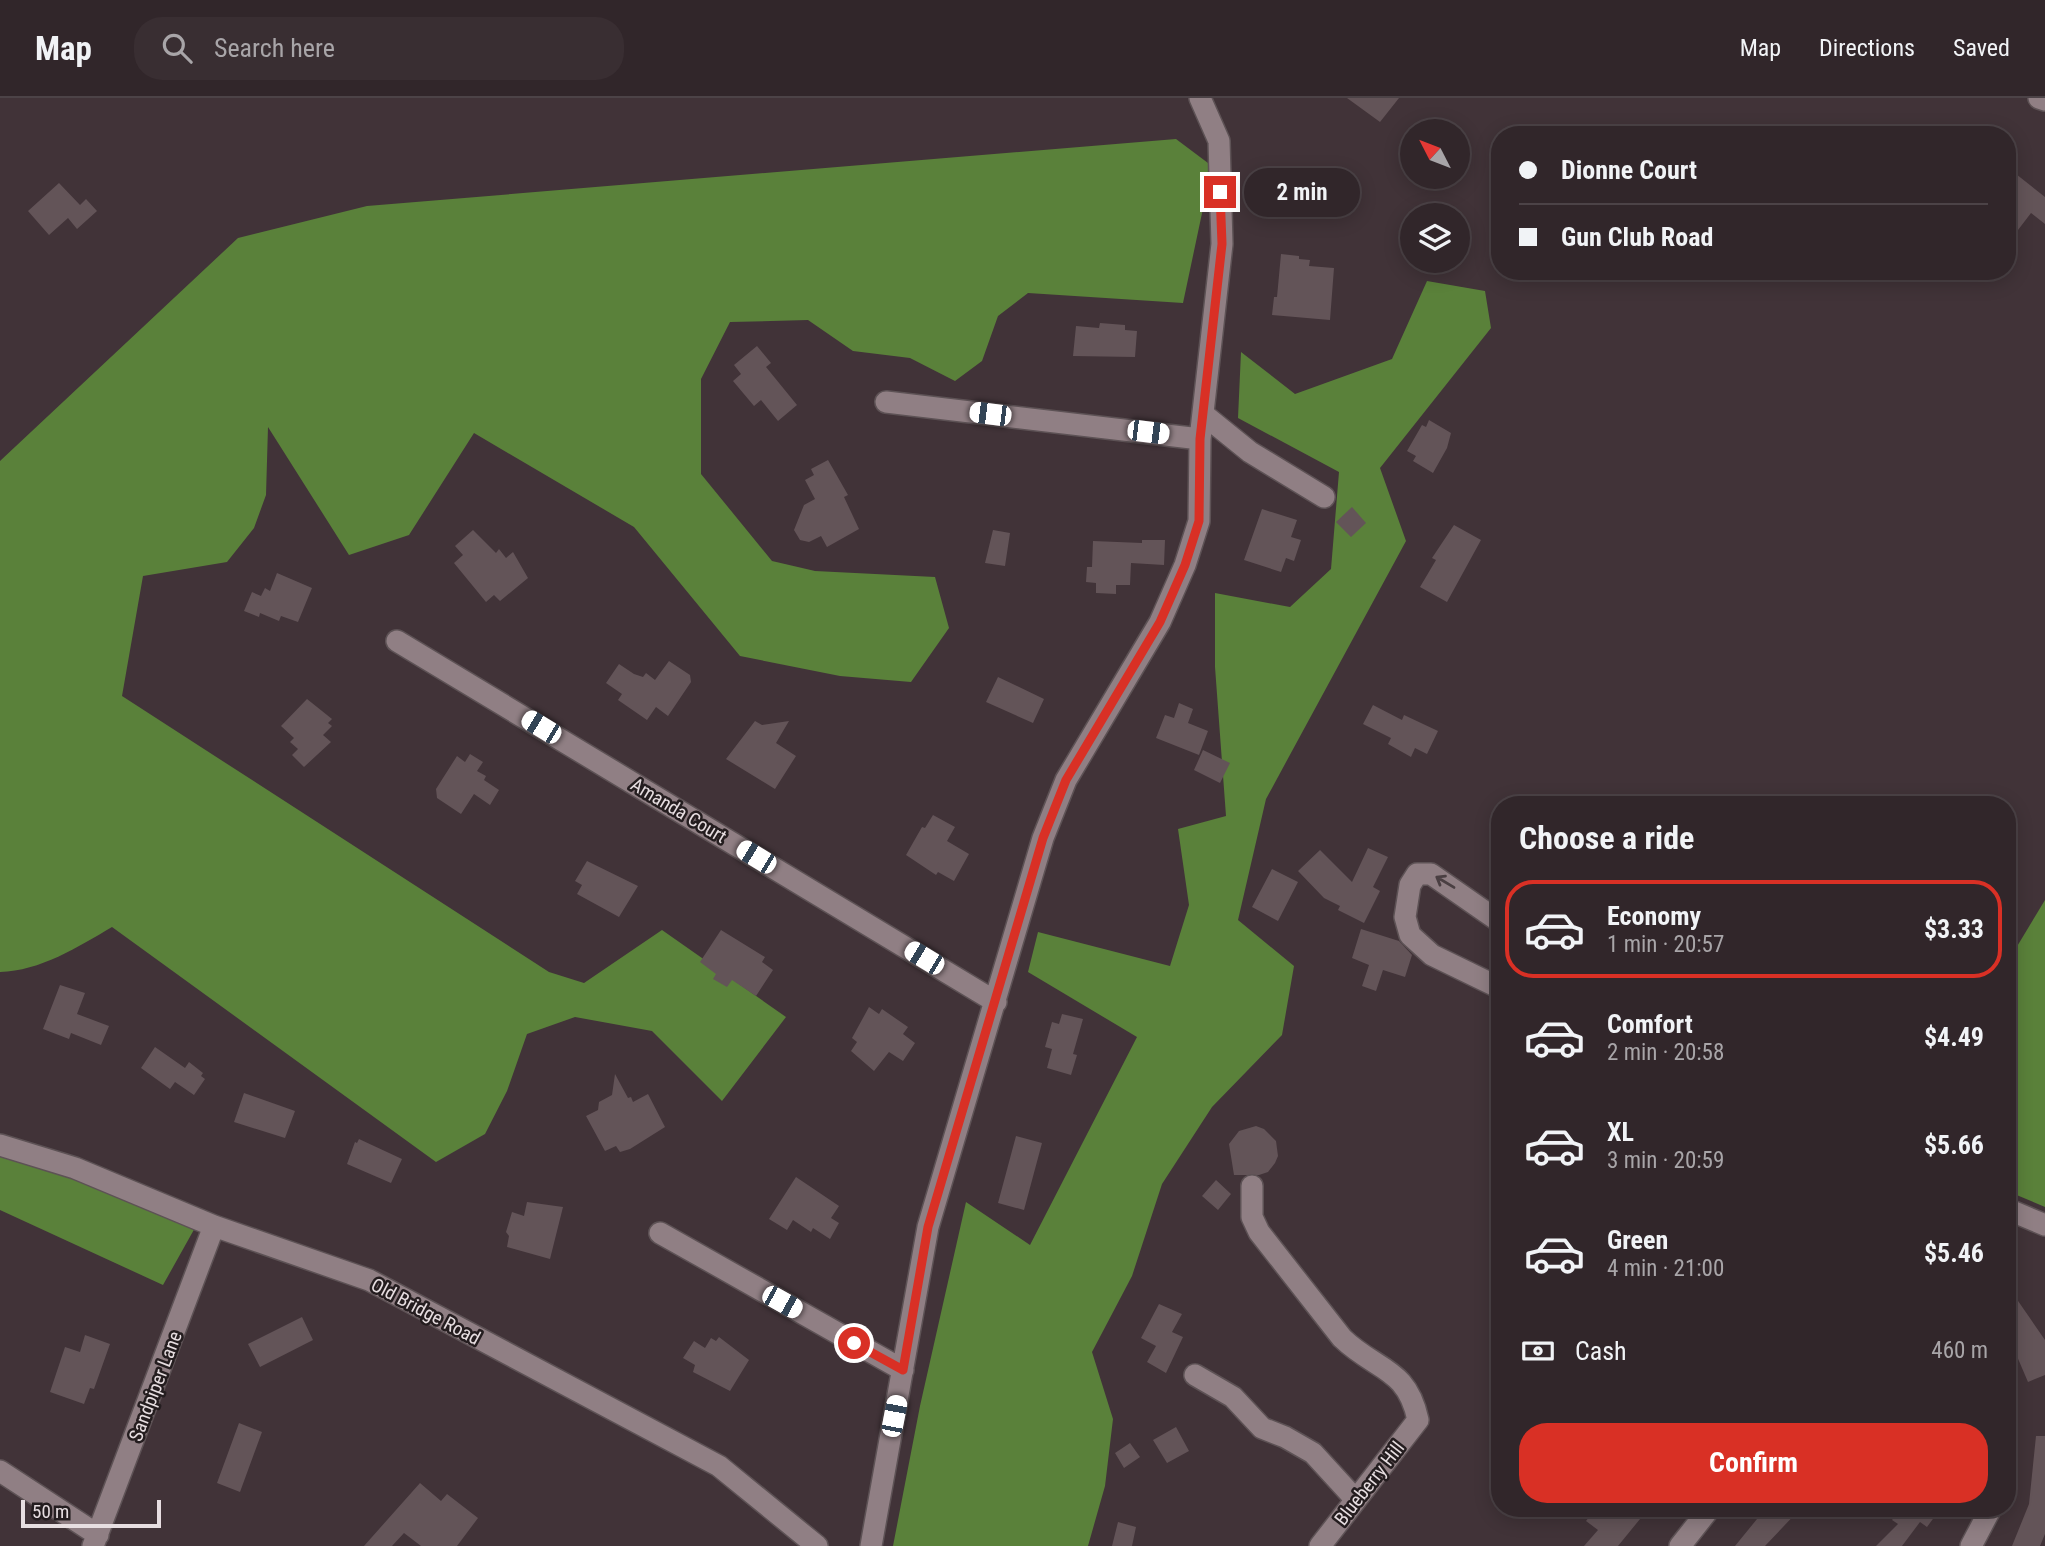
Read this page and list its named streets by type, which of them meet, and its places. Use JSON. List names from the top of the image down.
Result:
{
  "streets": {
    "street": [
      "Amanda Court",
      "Old Bridge Road",
      "Sandpiper Lane",
      "Blueberry Hill"
    ]
  },
  "crossings": [
    ["Old Bridge Road", "Sandpiper Lane"]
  ],
  "scale_bar": "50 m",
  "north": "top left",
  "page": {
    "header": "Map",
    "search": "Search here",
    "nav": ["Map", "Directions", "Saved"],
    "banner": ["Dionne Court", "Gun Club Road"],
    "bubble": "2 min",
    "heading": "Choose a ride",
    "list": [
      {
        "name": "Economy",
        "note": "1 min · 20:57",
        "value": "$3.33"
      },
      {
        "name": "Comfort",
        "note": "2 min · 20:58",
        "value": "$4.49"
      },
      {
        "name": "XL",
        "note": "3 min · 20:59",
        "value": "$5.66"
      },
      {
        "name": "Green",
        "note": "4 min · 21:00",
        "value": "$5.46"
      }
    ],
    "pay": ["Cash", "460 m"],
    "buttons": "Confirm",
    "scale": "50 m"
  }
}
